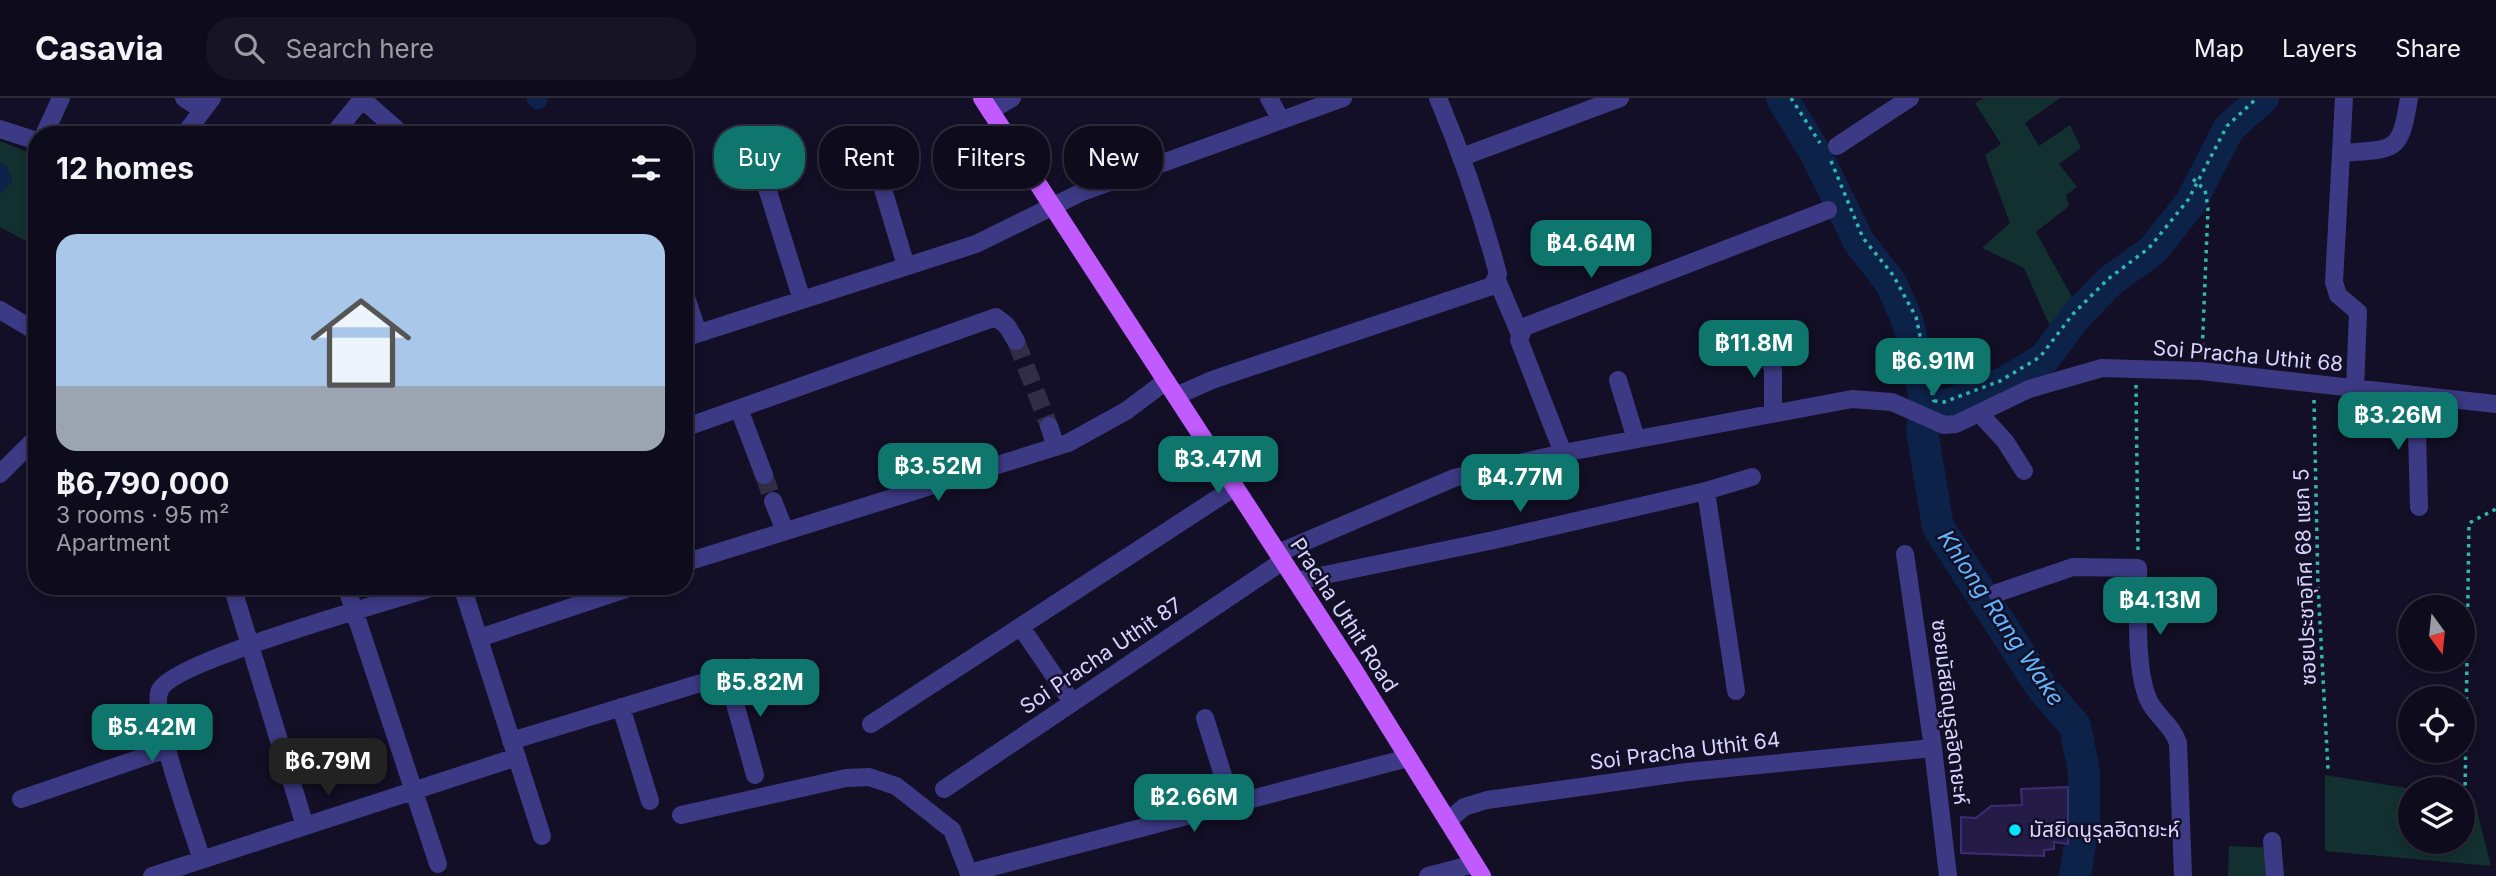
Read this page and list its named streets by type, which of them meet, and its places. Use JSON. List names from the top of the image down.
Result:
{
  "streets": {
    "main road": ["Pracha Uthit Road"],
    "street": [
      "Soi Pracha Uthit 68",
      "Soi Pracha Uthit 87",
      "ซอยมัสยิดนูรุลฮิดายะห์",
      "Soi Pracha Uthit 64"
    ],
    "path": ["ซอยประชาอุทิศ 68 แยก 5"]
  },
  "crossings": [
    ["Soi Pracha Uthit 68", "ซอยประชาอุทิศ 68 แยก 5"],
    ["Pracha Uthit Road", "Soi Pracha Uthit 87"],
    ["Pracha Uthit Road", "Soi Pracha Uthit 64"],
    ["ซอยมัสยิดนูรุลฮิดายะห์", "Soi Pracha Uthit 64"]
  ],
  "water": ["Khlong Rang Wake"],
  "places": ["มัสยิดนูรุลฮิดายะห์"],
  "north": "bottom",
  "page": {
    "header": "Casavia",
    "search": "Search here",
    "nav": ["Map", "Layers", "Share"],
    "chip": [
      "Buy",
      "Rent",
      "Filters",
      "New"
    ],
    "heading": "12 homes",
    "list": [
      {
        "name": "฿6,790,000",
        "note": "3 rooms · 95 m² · Apartment"
      }
    ],
    "price": [
      "฿4.64M",
      "฿11.8M",
      "฿6.91M",
      "฿3.26M",
      "฿3.47M",
      "฿3.52M",
      "฿4.77M",
      "฿4.13M",
      "฿5.82M",
      "฿5.42M",
      "฿6.79M",
      "฿2.66M"
    ]
  }
}
